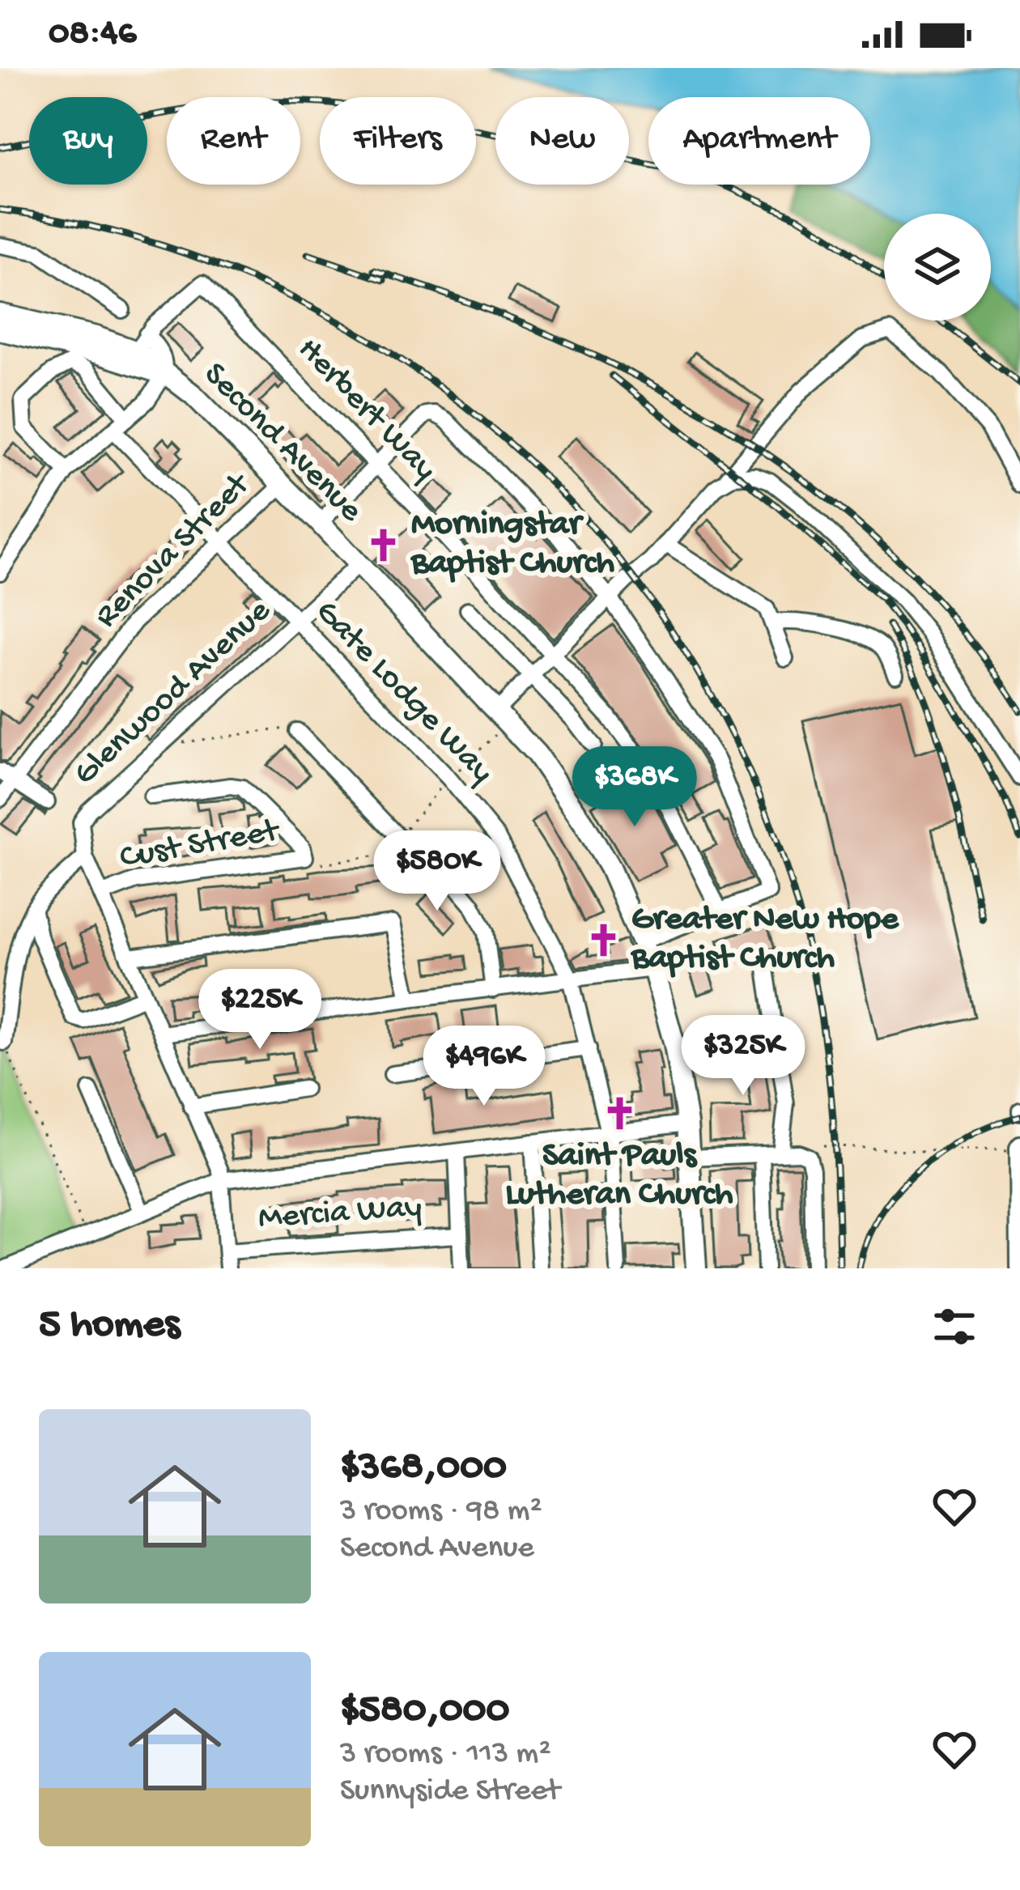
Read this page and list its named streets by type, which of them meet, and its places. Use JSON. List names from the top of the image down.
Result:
{
  "streets": {
    "main road": ["Second Avenue"],
    "street": [
      "Herbert Way",
      "Renova Street",
      "Gate Lodge Way",
      "Glenwood Avenue",
      "Cust Street",
      "Mercia Way"
    ]
  },
  "crossings": [
    ["Herbert Way", "Second Avenue"],
    ["Second Avenue", "Renova Street"],
    ["Second Avenue", "Glenwood Avenue"],
    ["Renova Street", "Gate Lodge Way"],
    ["Gate Lodge Way", "Glenwood Avenue"]
  ],
  "places": {
    "church": ["Morningstar Baptist Church", "Greater New Hope Baptist Church", "Saint Pauls Lutheran Church"]
  },
  "page": {
    "status": "08:46",
    "chip": [
      "Buy",
      "Rent",
      "Filters",
      "New",
      "Apartment"
    ],
    "price": [
      "$368K",
      "$580K",
      "$225K",
      "$325K",
      "$496K"
    ],
    "heading": "5 homes",
    "list": [
      {
        "name": "$368,000",
        "note": "3 rooms · 98 m² · Second Avenue"
      },
      {
        "name": "$580,000",
        "note": "3 rooms · 113 m² · Sunnyside Street"
      }
    ]
  }
}
